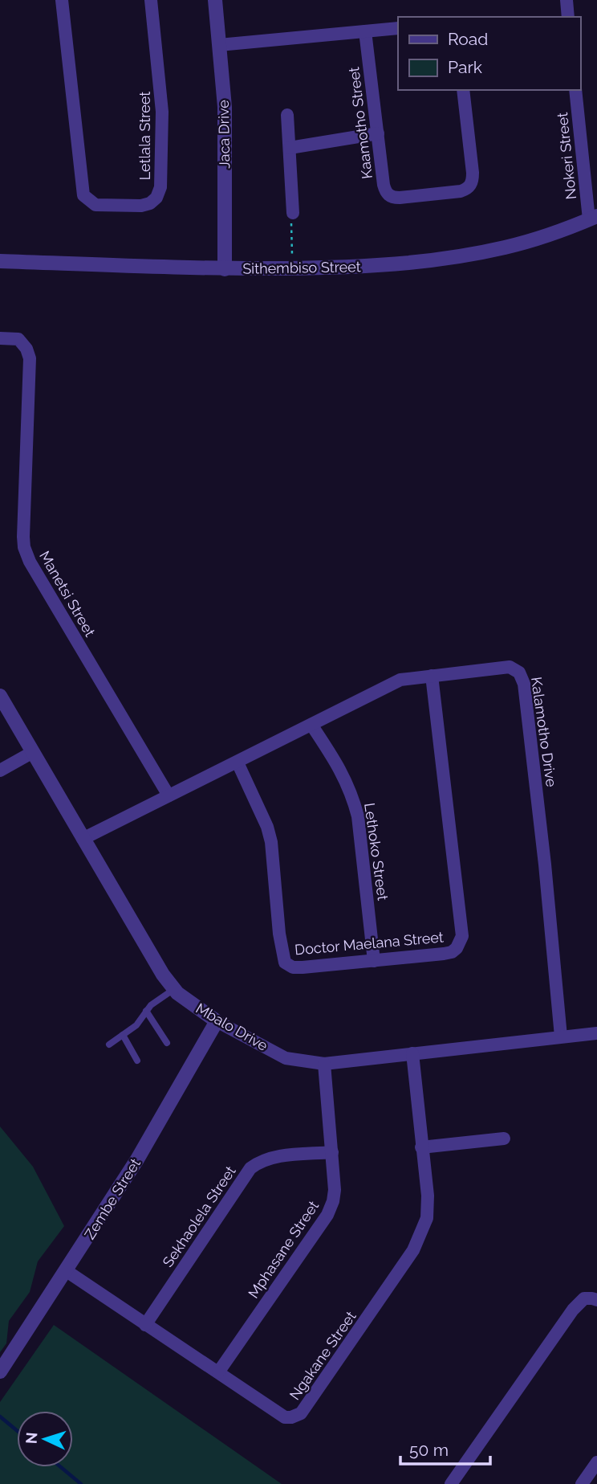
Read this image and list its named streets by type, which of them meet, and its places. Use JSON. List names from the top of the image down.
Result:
{
  "streets": {
    "street": [
      "Kaamotho Street",
      "Jaca Drive",
      "Letlala Street",
      "Nokeri Street",
      "Sithembiso Street",
      "Manetsi Street",
      "Kalamotho Drive",
      "Lethoko Street",
      "Doctor Maelana Street",
      "Mbalo Drive",
      "Zembe Street",
      "Sekhaolela Street",
      "Mphasane Street",
      "Ngakane Street"
    ]
  },
  "crossings": [
    ["Jaca Drive", "Sithembiso Street"],
    ["Nokeri Street", "Sithembiso Street"],
    ["Manetsi Street", "Kalamotho Drive"],
    ["Kalamotho Drive", "Lethoko Street"],
    ["Kalamotho Drive", "Doctor Maelana Street"],
    ["Kalamotho Drive", "Mbalo Drive"],
    ["Lethoko Street", "Doctor Maelana Street"],
    ["Mbalo Drive", "Zembe Street"],
    ["Mbalo Drive", "Mphasane Street"],
    ["Mbalo Drive", "Ngakane Street"],
    ["Zembe Street", "Ngakane Street"],
    ["Sekhaolela Street", "Mphasane Street"],
    ["Sekhaolela Street", "Ngakane Street"],
    ["Mphasane Street", "Ngakane Street"]
  ],
  "legend": ["Road", "Park"],
  "scale_bar": "50 m",
  "north": "left"
}
